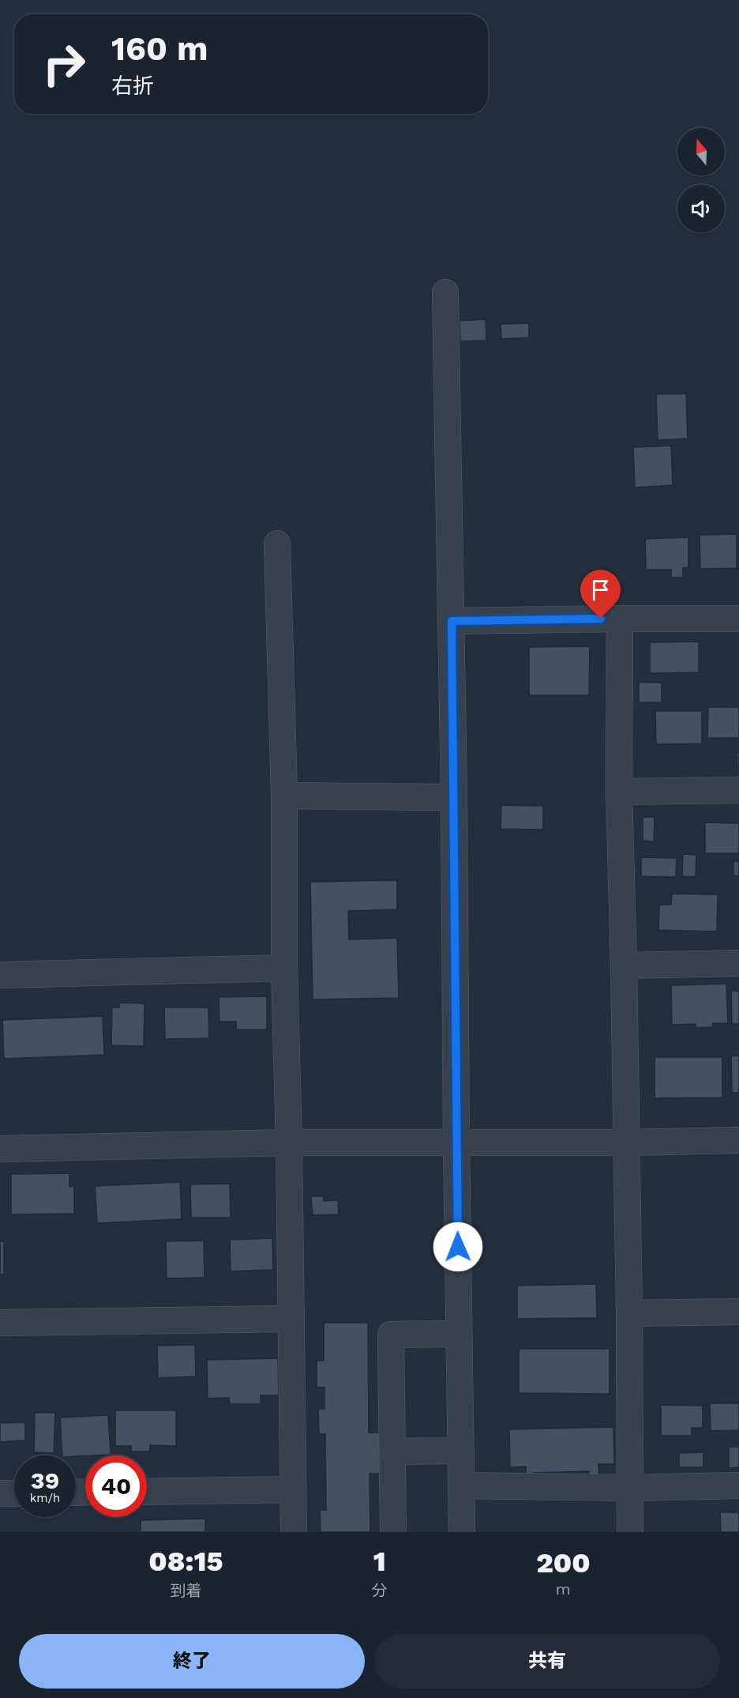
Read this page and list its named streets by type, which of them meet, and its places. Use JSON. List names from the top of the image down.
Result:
{
  "north": "top",
  "page": {
    "turn": ["160 m", "右折"],
    "speed": "39 km/h",
    "limit": "40",
    "eta": [
      "08:15",
      "到着",
      "1",
      "分",
      "200",
      "m"
    ],
    "buttons": ["終了", "共有"]
  }
}
